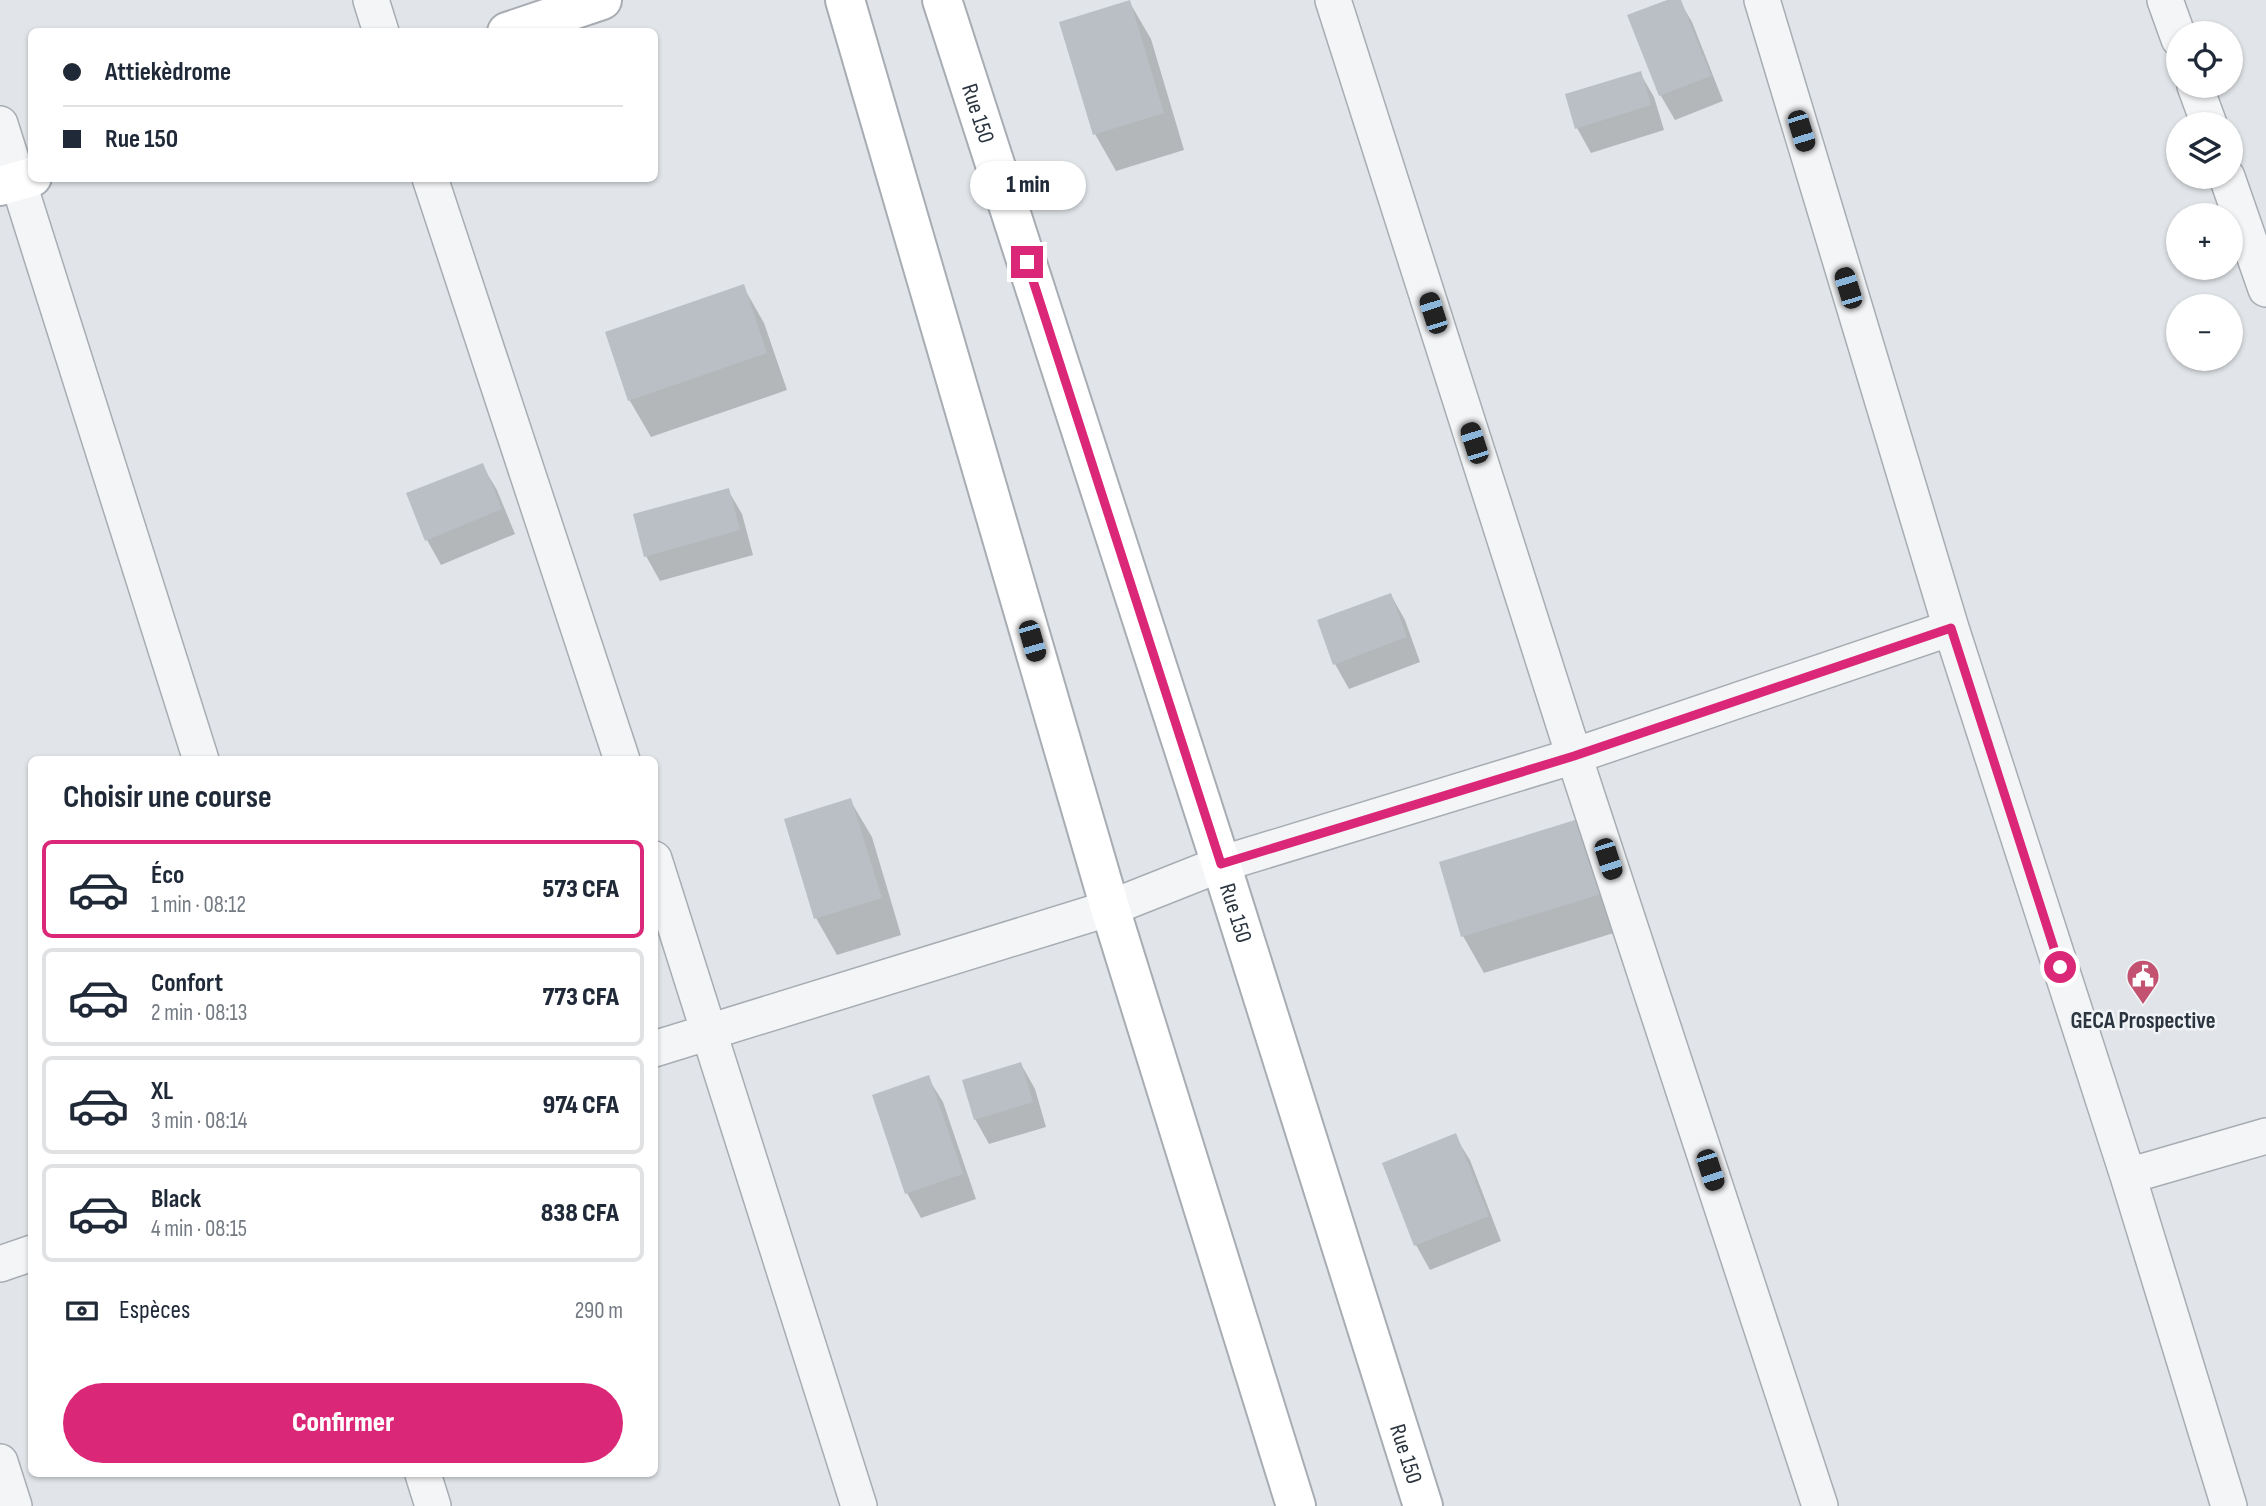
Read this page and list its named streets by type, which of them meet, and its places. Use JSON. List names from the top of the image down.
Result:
{
  "streets": {
    "main road": ["Rue 150"]
  },
  "places": {
    "public building": ["GECA Prospective"]
  },
  "page": {
    "map_buttons": ["+", "−"],
    "banner": ["Attiekèdrome", "Rue 150"],
    "bubble": "1 min",
    "heading": "Choisir une course",
    "list": [
      {
        "name": "Éco",
        "note": "1 min · 08:12",
        "value": "573 CFA"
      },
      {
        "name": "Confort",
        "note": "2 min · 08:13",
        "value": "773 CFA"
      },
      {
        "name": "XL",
        "note": "3 min · 08:14",
        "value": "974 CFA"
      },
      {
        "name": "Black",
        "note": "4 min · 08:15",
        "value": "838 CFA"
      }
    ],
    "pay": ["Espèces", "290 m"],
    "buttons": "Confirmer"
  }
}
